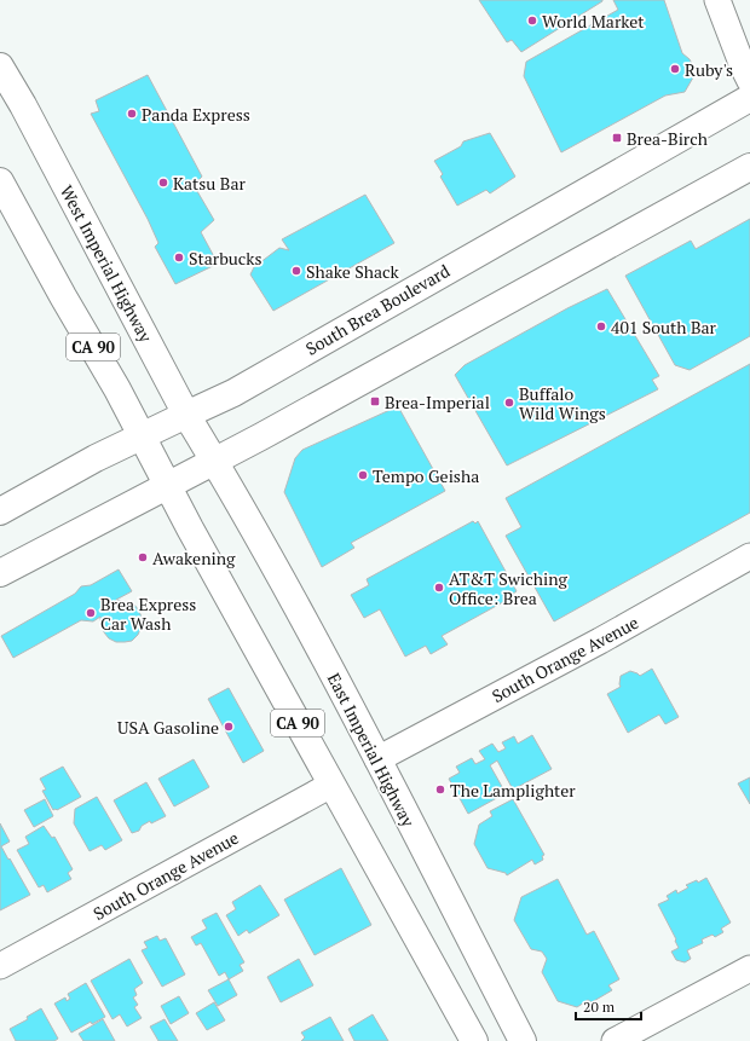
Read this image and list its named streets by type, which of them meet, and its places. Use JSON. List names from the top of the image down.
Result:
{
  "streets": {
    "main road": [
      "West Imperial Highway",
      "South Brea Boulevard",
      "CA 90",
      "East Imperial Highway"
    ],
    "street": ["South Orange Avenue"]
  },
  "crossings": [
    ["West Imperial Highway", "South Brea Boulevard"],
    ["West Imperial Highway", "East Imperial Highway"],
    ["South Brea Boulevard", "CA 90"],
    ["CA 90", "South Orange Avenue"],
    ["South Orange Avenue", "East Imperial Highway"]
  ],
  "places": {
    "other": [
      "World Market",
      "Ruby's",
      "Panda Express",
      "Katsu Bar",
      "Starbucks",
      "Shake Shack",
      "401 South Bar",
      "Buffalo Wild Wings",
      "Tempo Geisha",
      "Awakening",
      "AT&T Swiching Office: Brea",
      "Brea Express Car Wash",
      "USA Gasoline",
      "The Lamplighter"
    ],
    "transit": ["Brea-Birch", "Brea-Imperial"]
  },
  "scale_bar": "20 m"
}
